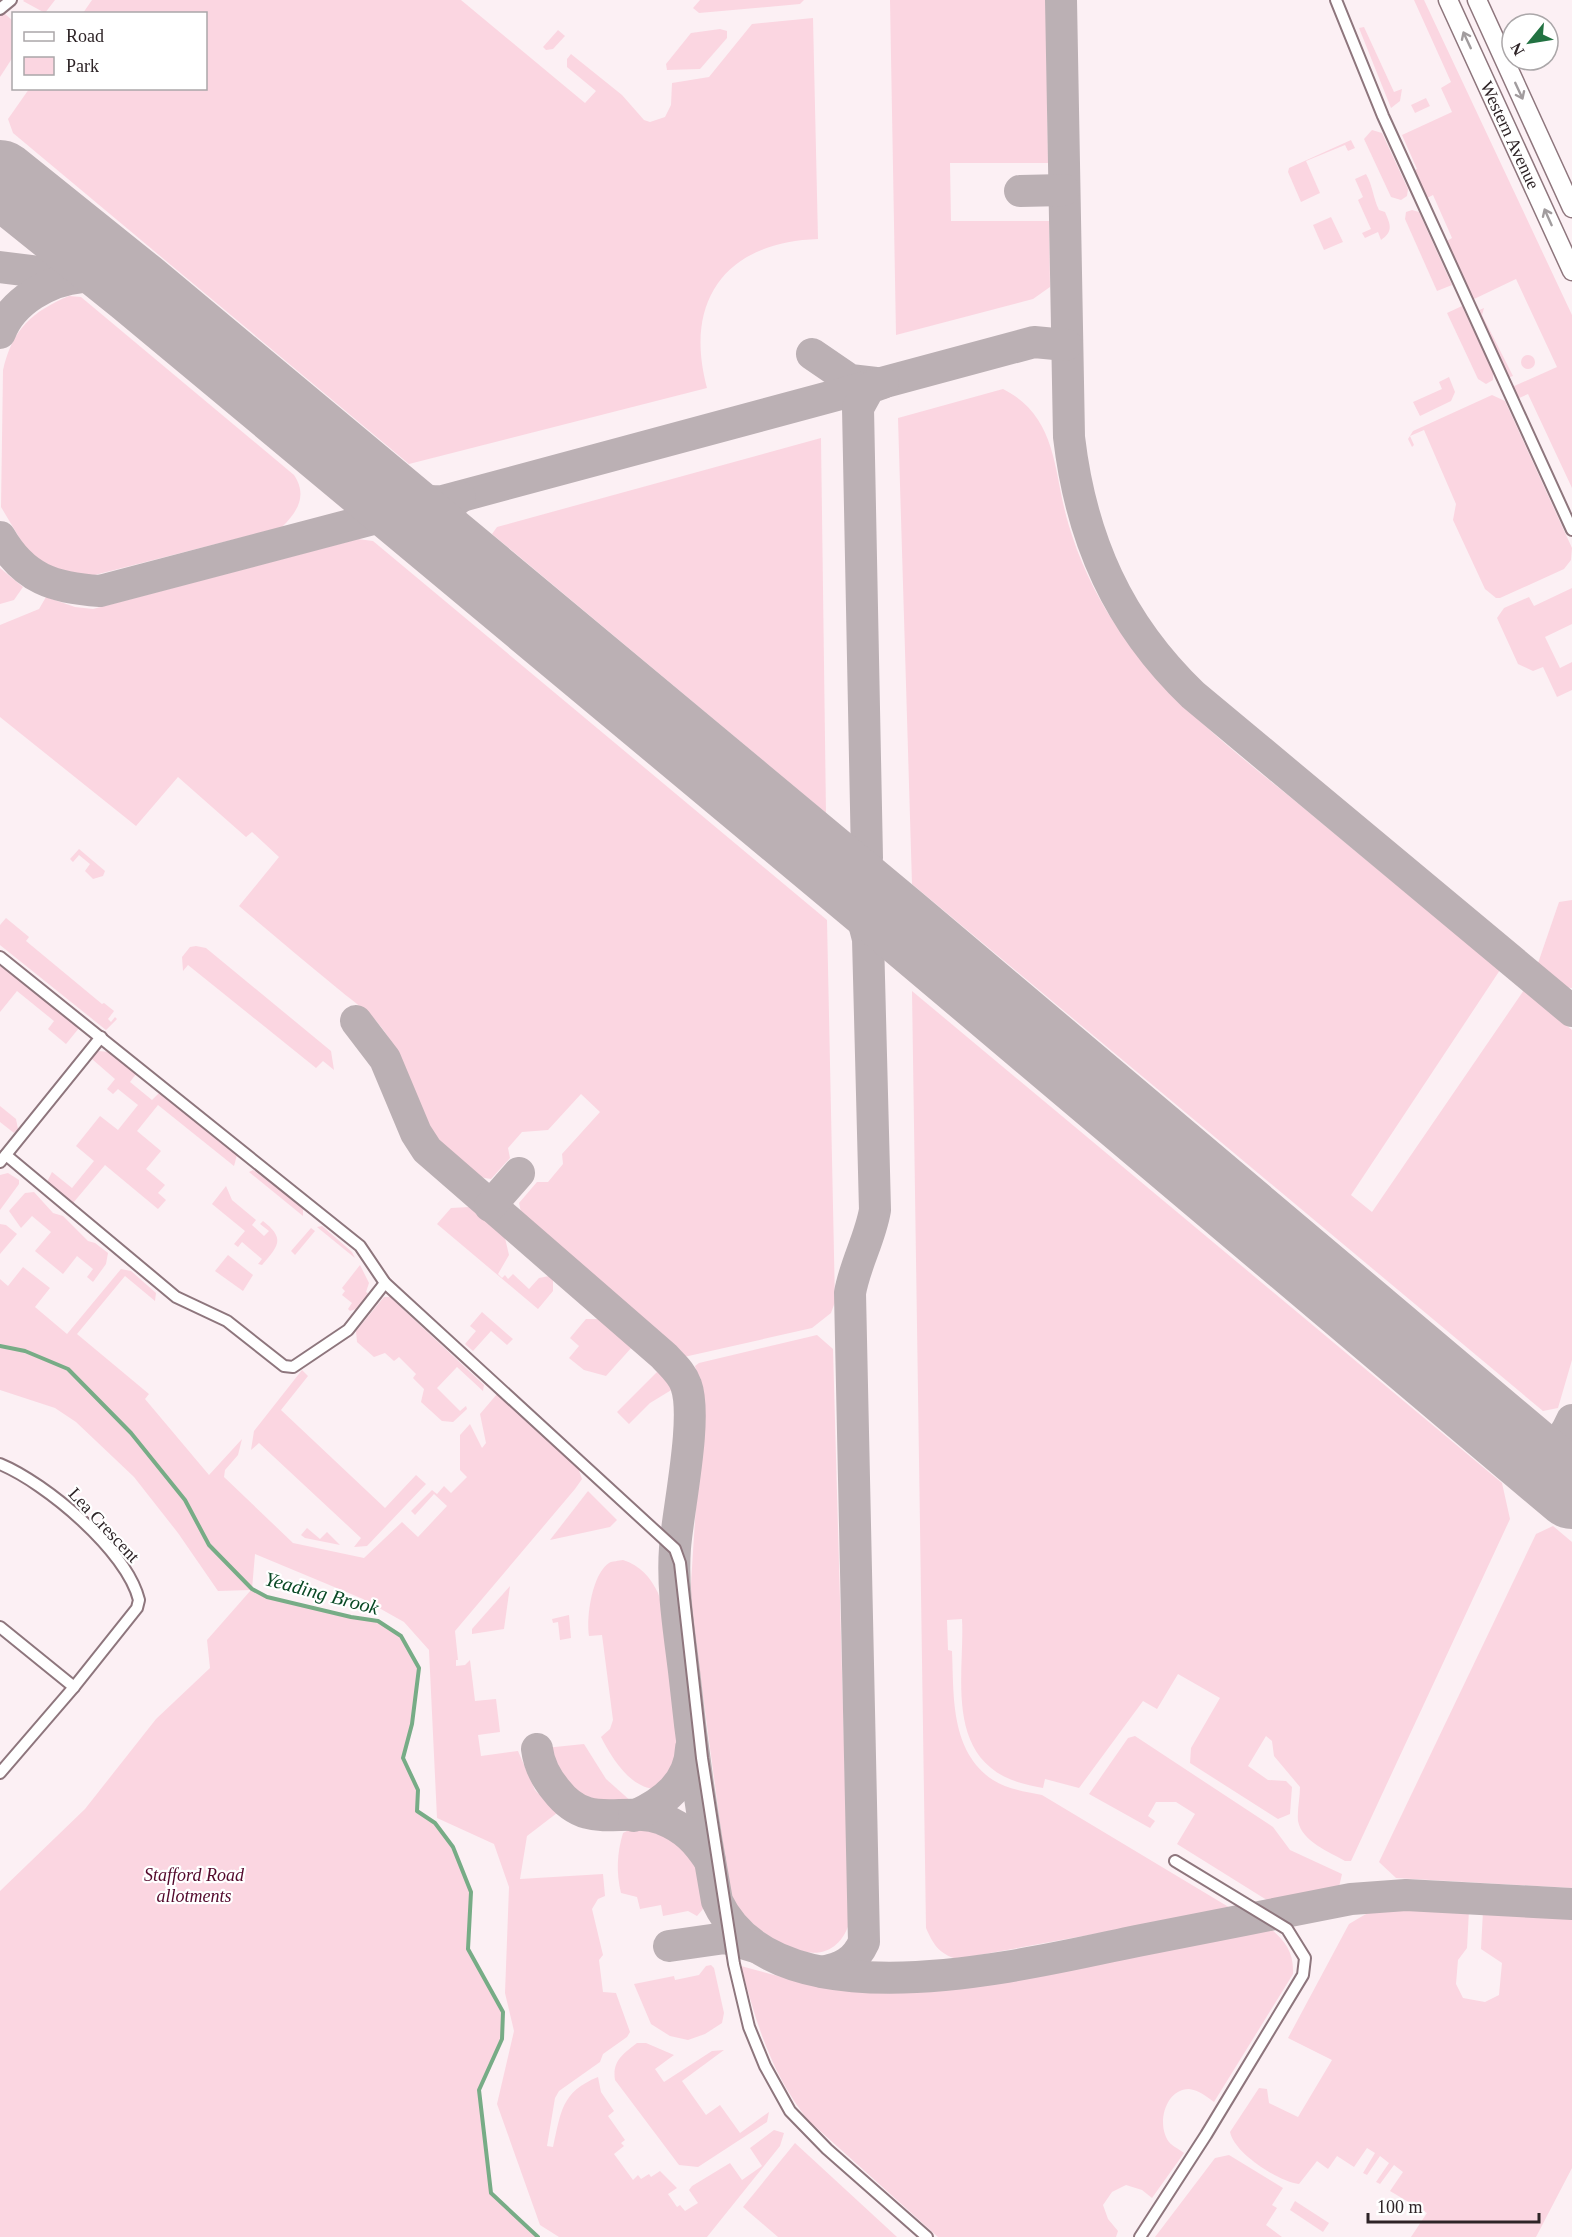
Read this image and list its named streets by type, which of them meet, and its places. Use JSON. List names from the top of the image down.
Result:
{
  "streets": {
    "highway": ["Western Avenue"],
    "street": ["Lea Crescent"]
  },
  "water": ["Yeading Brook"],
  "parks": ["Stafford Road allotments"],
  "legend": ["Road", "Park"],
  "scale_bar": "100 m",
  "north": "bottom left"
}
